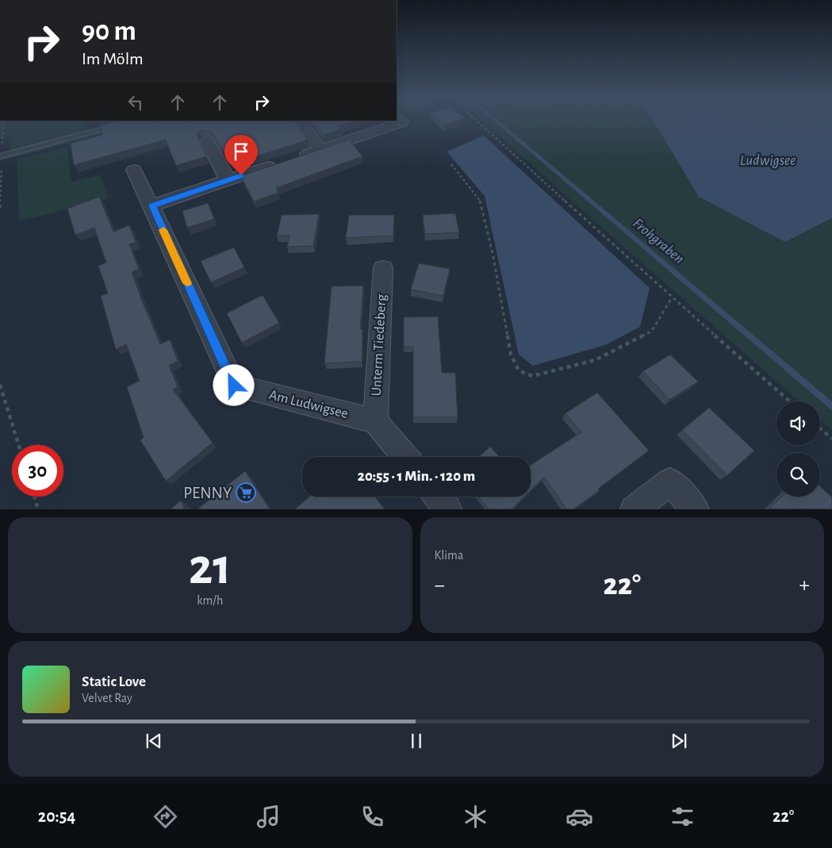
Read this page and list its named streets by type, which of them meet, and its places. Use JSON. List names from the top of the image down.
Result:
{
  "streets": {
    "street": ["Unterm Tiedeberg", "Am Ludwigsee"]
  },
  "crossings": [
    ["Unterm Tiedeberg", "Am Ludwigsee"]
  ],
  "water": ["Ludwigsee", "Frohgraben"],
  "places": {
    "supermarket": ["PENNY"]
  },
  "page": {
    "turn": ["90 m", "Im Mölm"],
    "limit": "30",
    "trip": "20:55 · 1 Min. · 120 m",
    "tile": [
      ["21", "km/h"],
      "Klima"
    ],
    "heat": ["−", "22°", "+"],
    "song": ["Static Love", "Velvet Ray"],
    "tabs": ["20:54", "22°"]
  }
}
